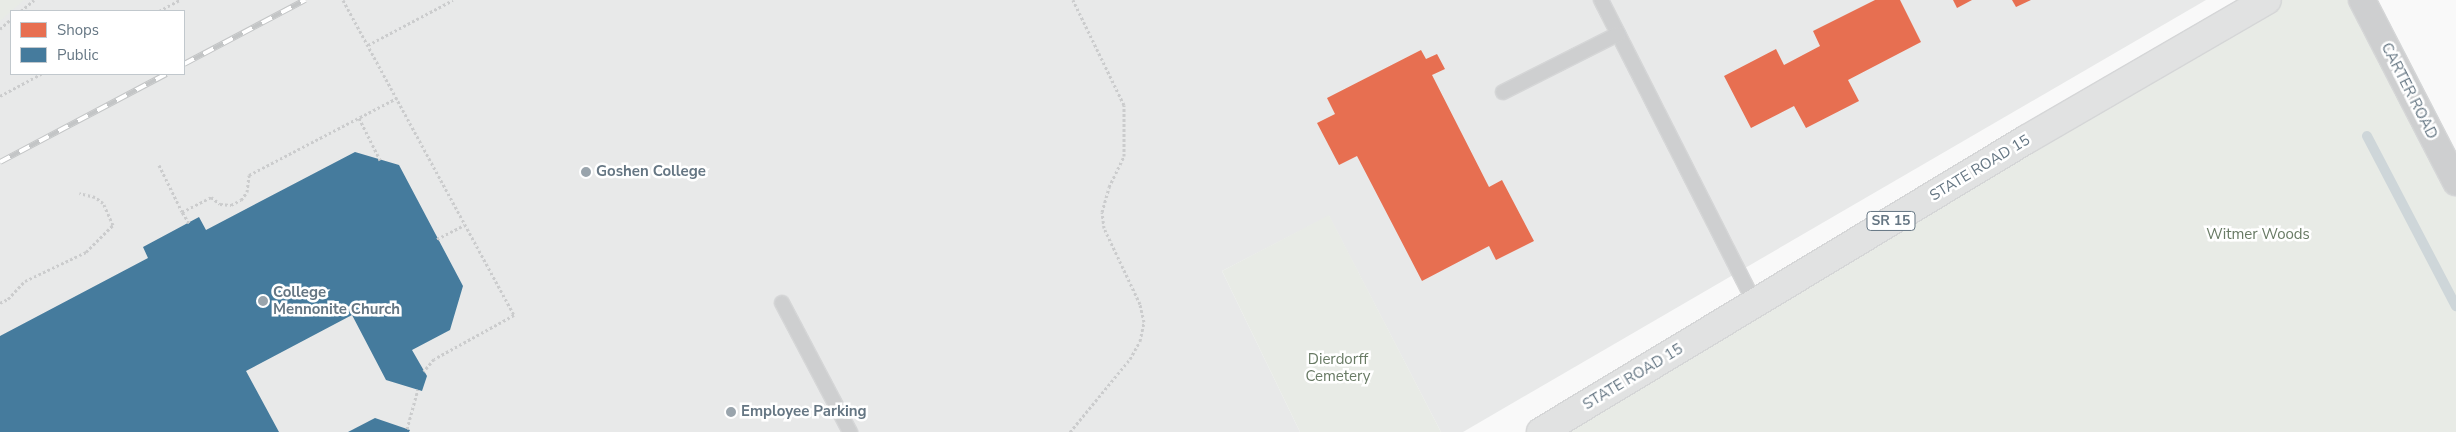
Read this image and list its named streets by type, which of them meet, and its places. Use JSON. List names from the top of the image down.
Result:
{
  "streets": {
    "main road": ["STATE ROAD 15", "SR 15"],
    "street": ["CARTER ROAD"]
  },
  "parks": ["Witmer Woods", "Dierdorff Cemetery"],
  "places": ["Goshen College", "College Mennonite Church", "Employee Parking"],
  "legend": ["Shops", "Public"]
}
